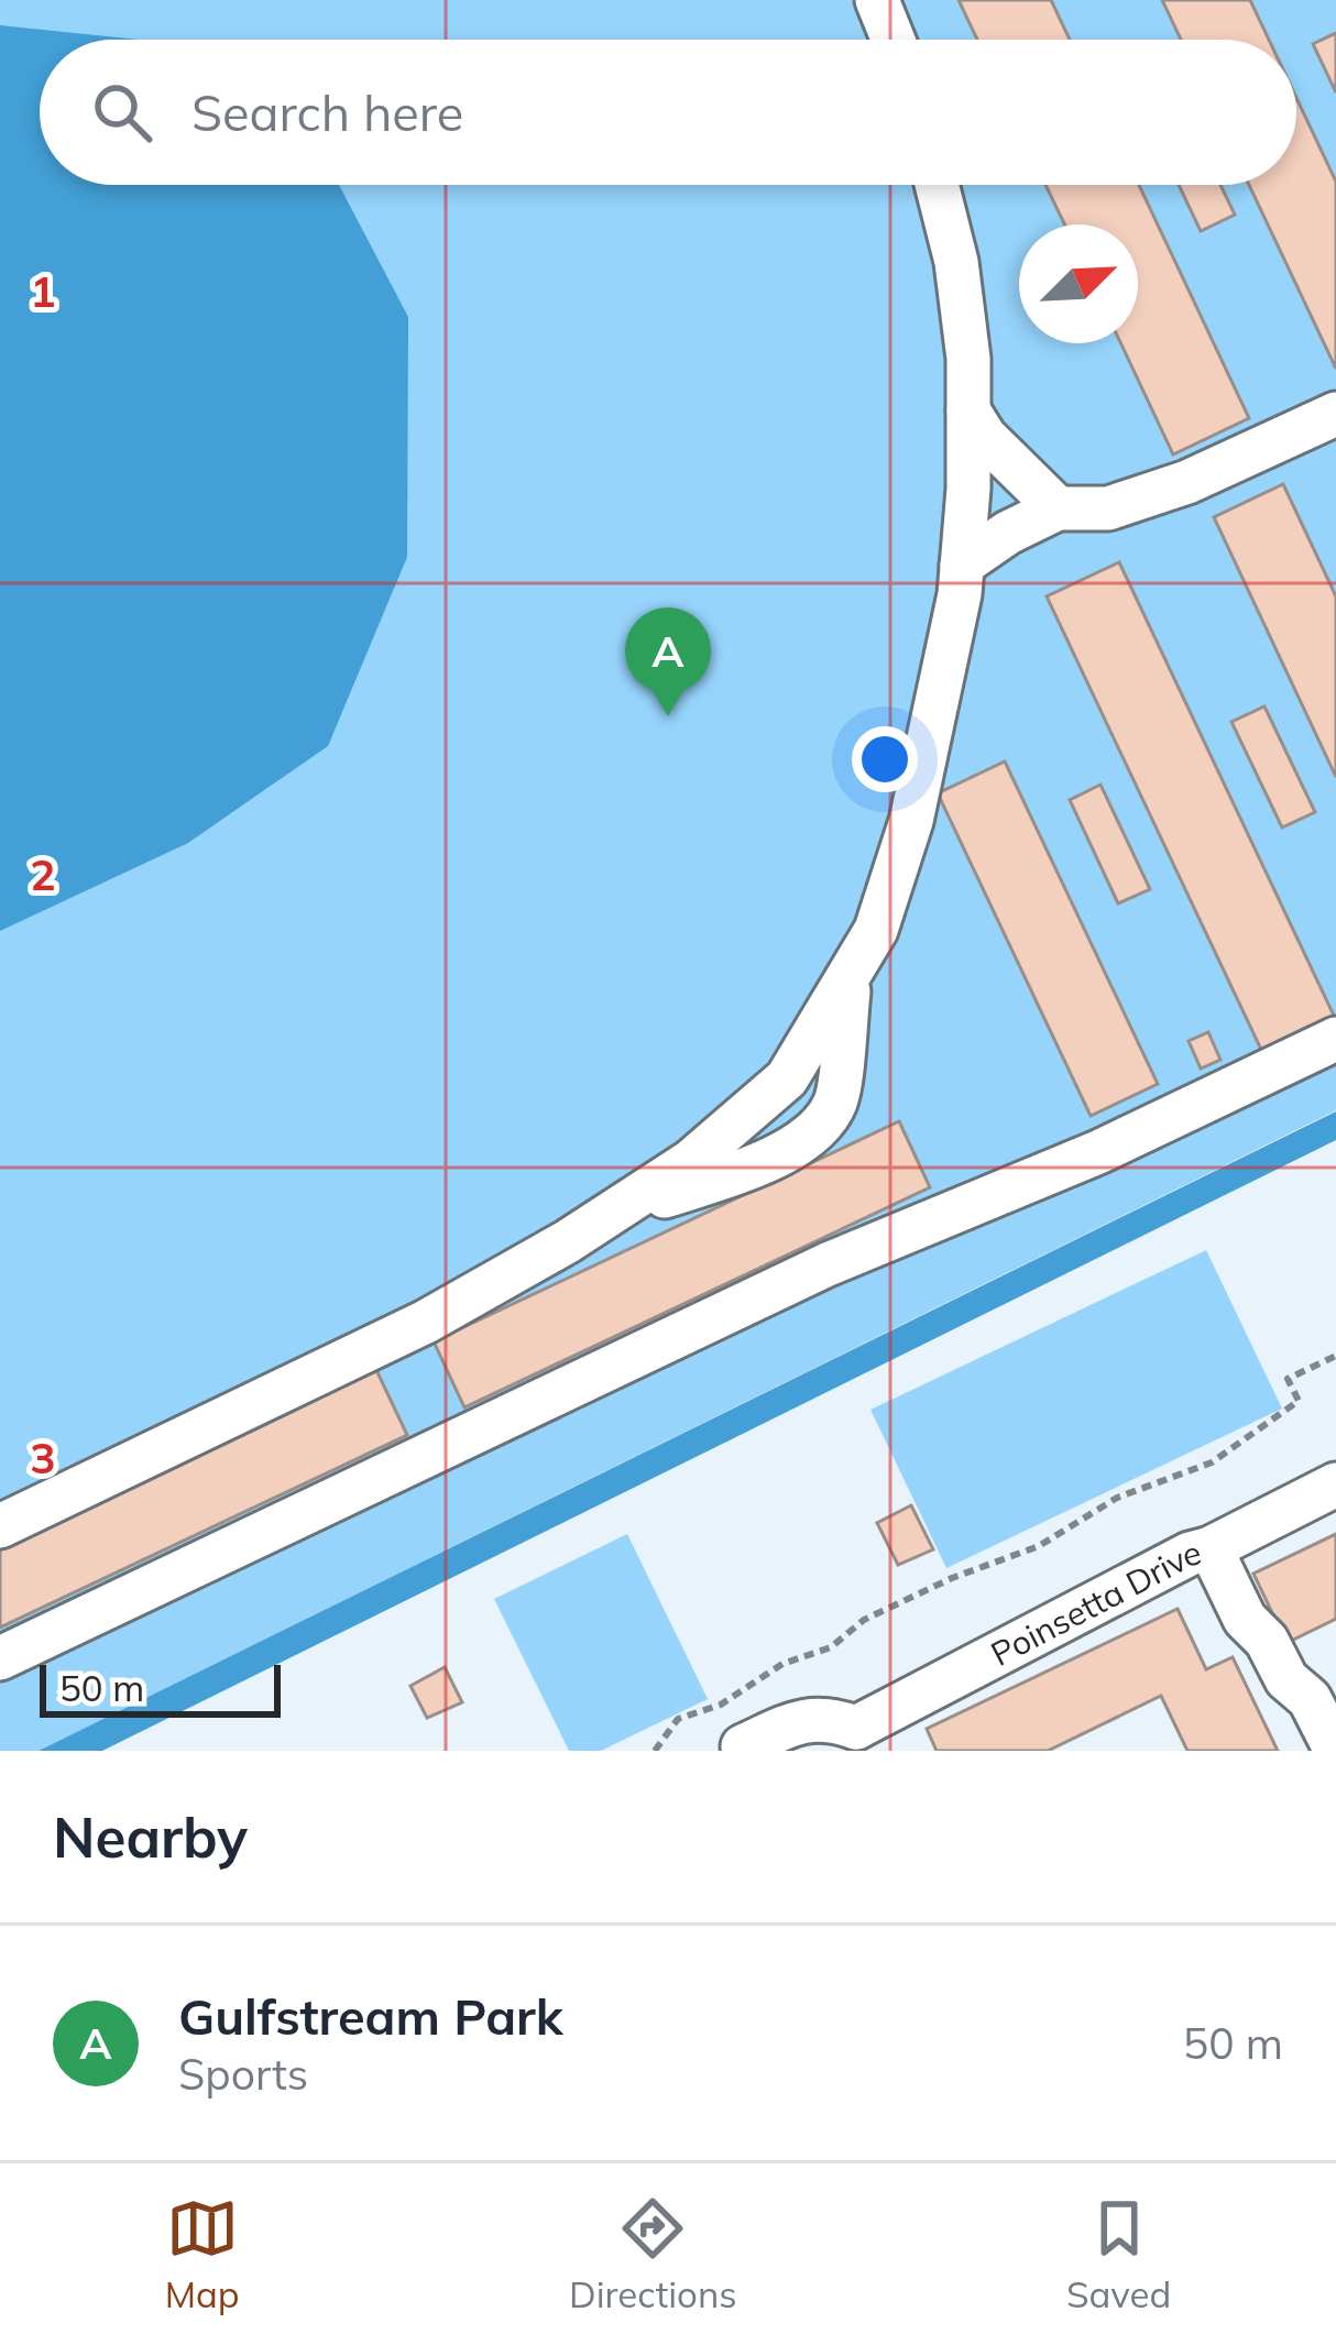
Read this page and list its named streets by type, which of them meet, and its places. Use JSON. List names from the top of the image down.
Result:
{
  "streets": {
    "street": ["Poinsetta Drive"]
  },
  "scale_bar": "50 m",
  "north": "top right",
  "page": {
    "search": "Search here",
    "pins": "A",
    "scale": "50 m",
    "heading": "Nearby",
    "list": [
      {
        "mark": "A",
        "name": "Gulfstream Park",
        "note": "Sports",
        "value": "50 m"
      }
    ],
    "nav": ["Map", "Directions", "Saved"]
  },
  "grid": {
    "rows": ["1", "2", "3"]
  }
}
